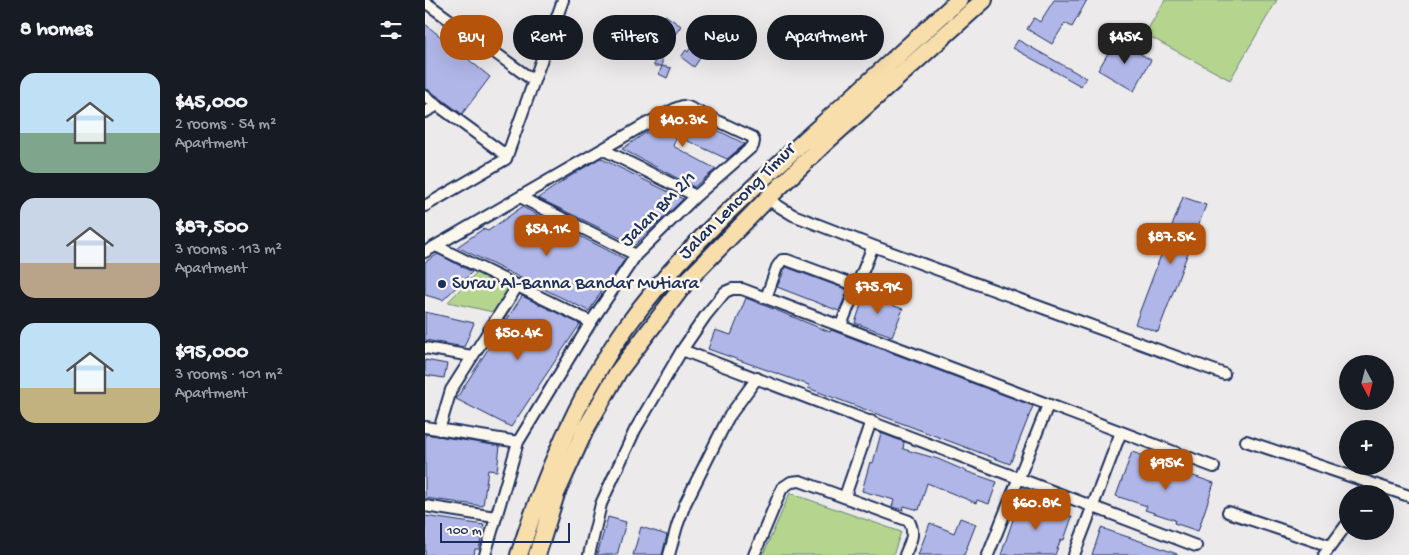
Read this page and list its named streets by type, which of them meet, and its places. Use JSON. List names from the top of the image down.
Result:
{
  "streets": {
    "highway": ["Jalan Lencong Timur"],
    "street": ["Jalan BM 2/1"]
  },
  "places": ["Surau Al-Banna Bandar Mutiara"],
  "scale_bar": "100 m",
  "north": "bottom",
  "page": {
    "heading": "8 homes",
    "chip": [
      "Buy",
      "Rent",
      "Filters",
      "New",
      "Apartment"
    ],
    "price": [
      "$45K",
      "$40.3K",
      "$54.1K",
      "$87.5K",
      "$75.9K",
      "$50.4K",
      "$95K",
      "$60.8K"
    ],
    "list": [
      {
        "name": "$45,000",
        "note": "2 rooms · 54 m² · Apartment"
      },
      {
        "name": "$87,500",
        "note": "3 rooms · 113 m² · Apartment"
      },
      {
        "name": "$95,000",
        "note": "3 rooms · 101 m² · Apartment"
      }
    ],
    "map_buttons": ["+", "−"],
    "scale": "100 m"
  }
}
